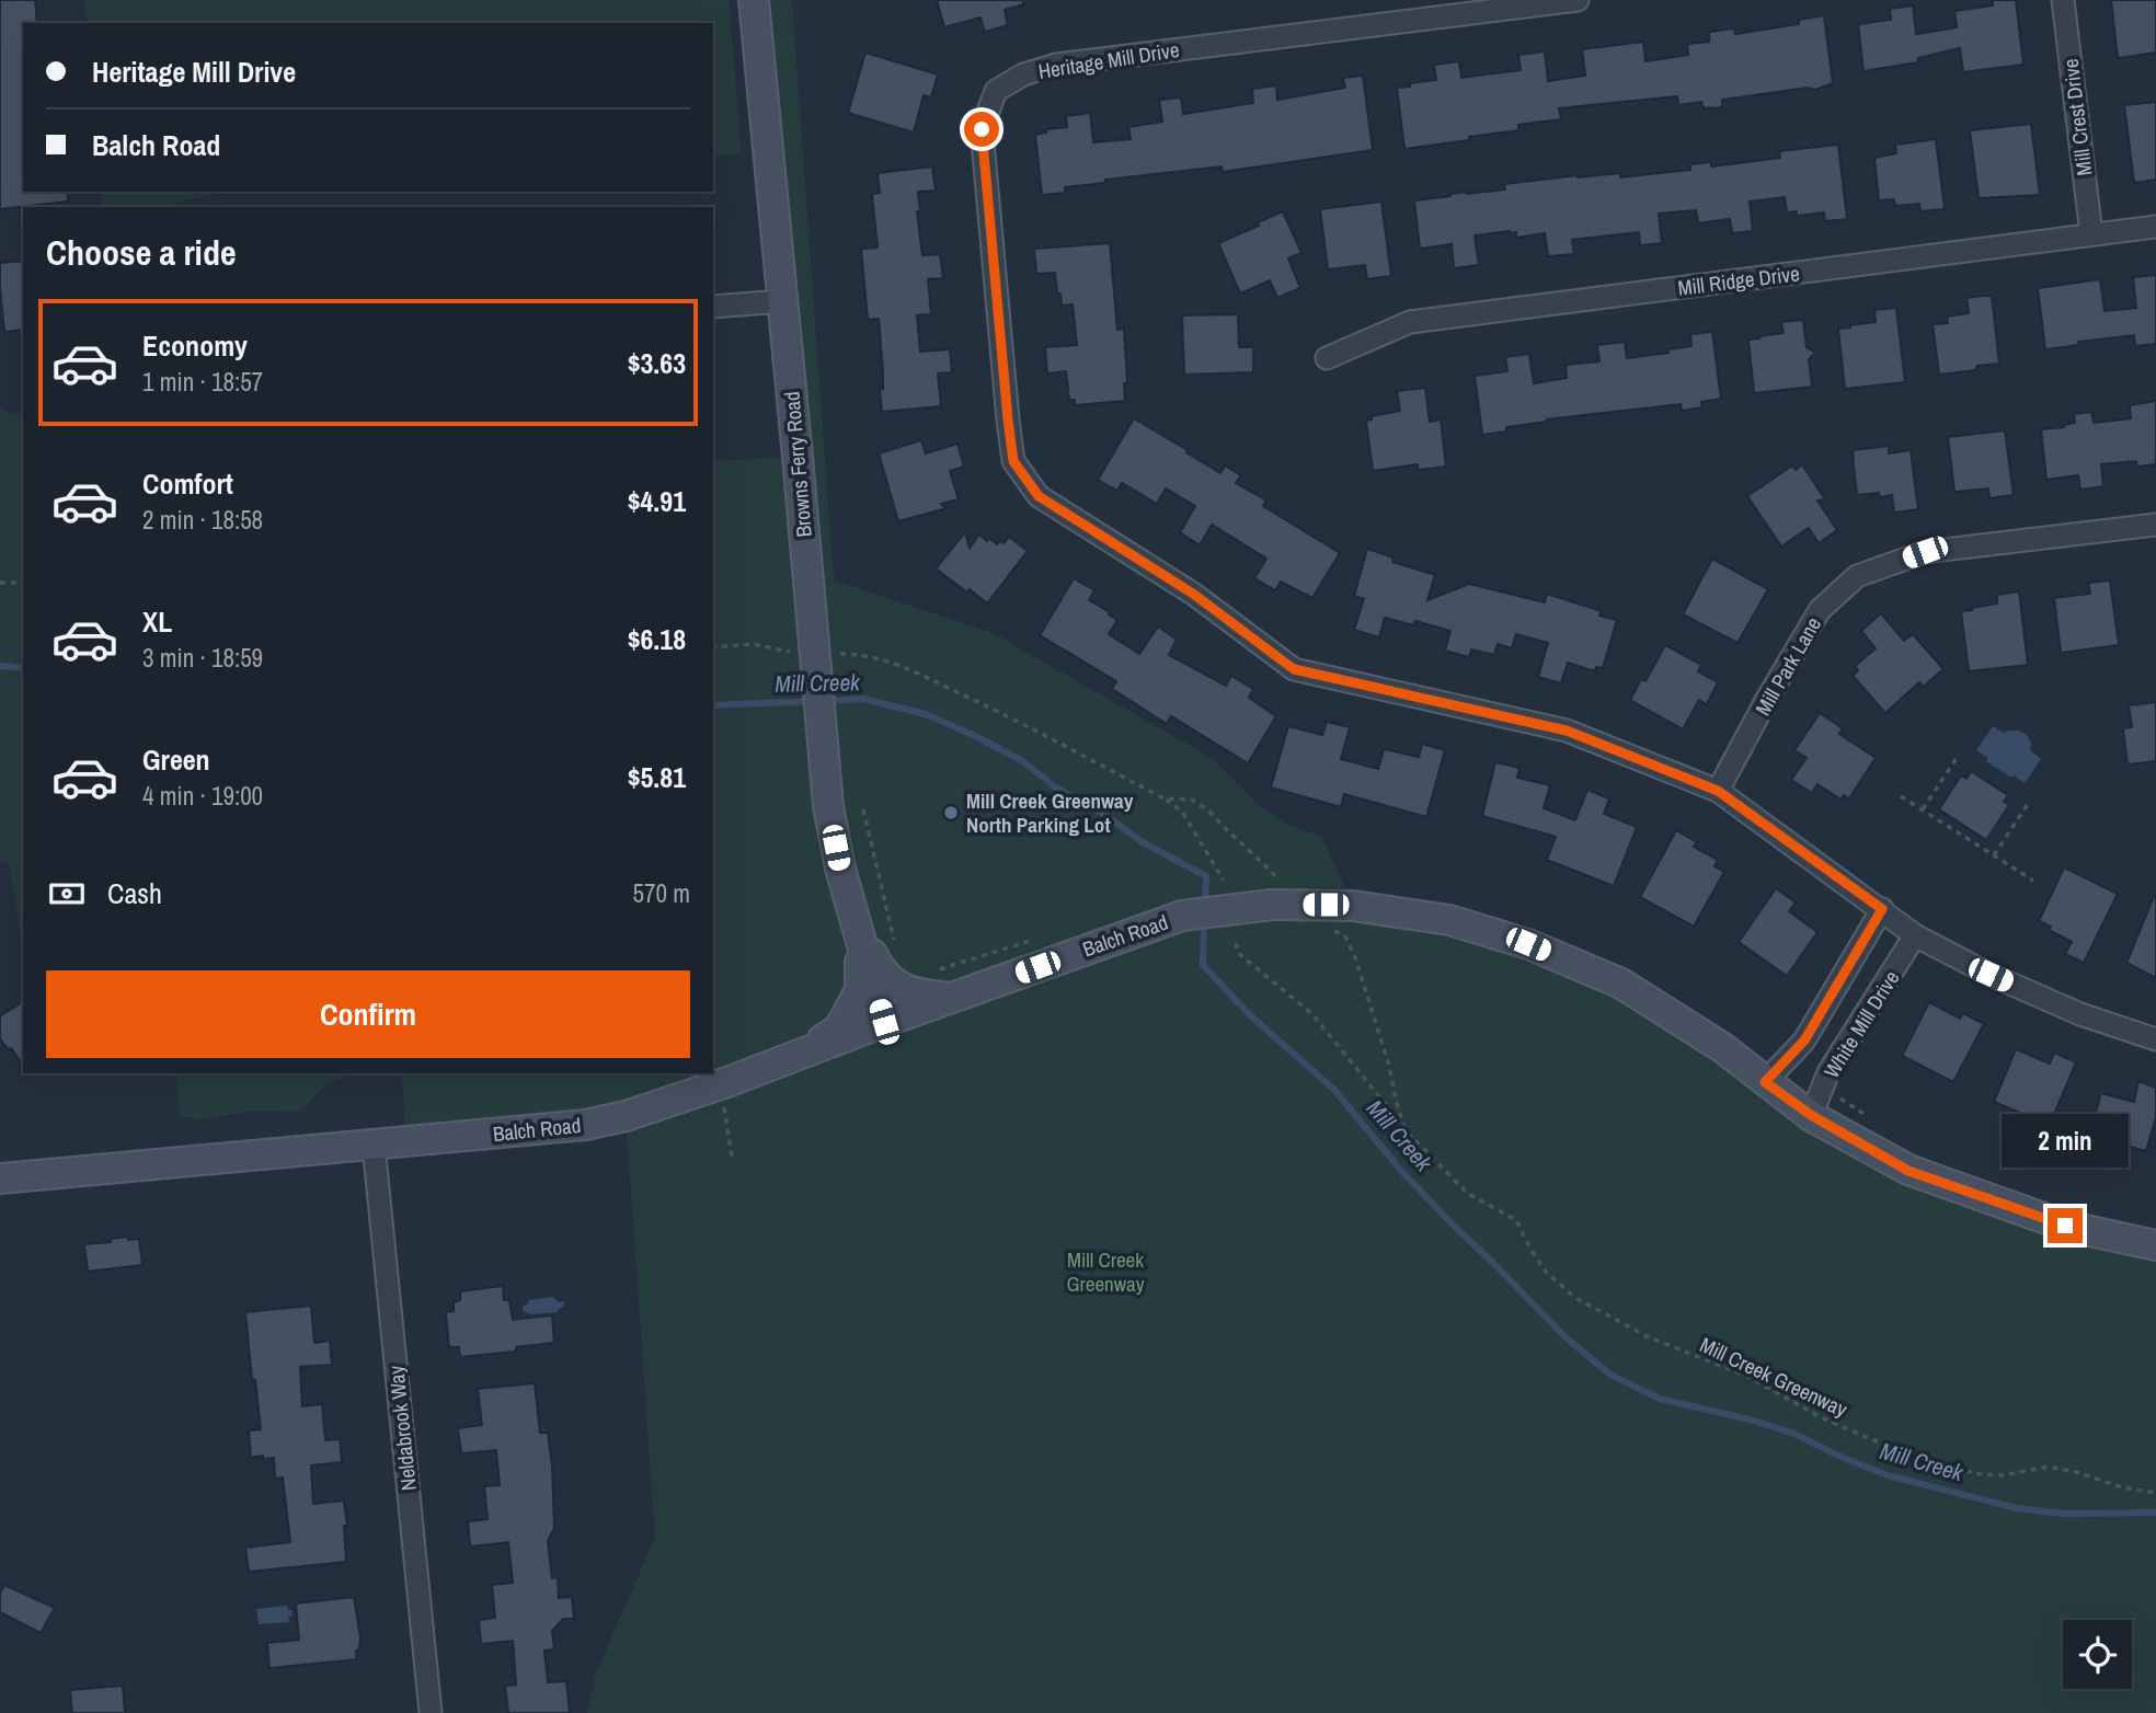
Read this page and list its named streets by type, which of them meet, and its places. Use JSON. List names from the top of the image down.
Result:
{
  "streets": {
    "street": [
      "Heritage Mill Drive",
      "Mill Crest Drive",
      "Mill Ridge Drive",
      "Browns Ferry Road",
      "Mill Park Lane",
      "Balch Road",
      "White Mill Drive",
      "Neldabrook Way"
    ],
    "path": ["Mill Creek Greenway"]
  },
  "crossings": [
    ["Heritage Mill Drive", "Mill Park Lane"],
    ["Heritage Mill Drive", "White Mill Drive"],
    ["Mill Crest Drive", "Mill Ridge Drive"],
    ["Browns Ferry Road", "Balch Road"],
    ["Balch Road", "White Mill Drive"],
    ["Balch Road", "Neldabrook Way"]
  ],
  "water": ["Mill Creek"],
  "parks": ["Mill Creek Greenway"],
  "places": ["Mill Creek Greenway North Parking Lot"],
  "page": {
    "banner": ["Heritage Mill Drive", "Balch Road"],
    "heading": "Choose a ride",
    "list": [
      {
        "name": "Economy",
        "note": "1 min · 18:57",
        "value": "$3.63"
      },
      {
        "name": "Comfort",
        "note": "2 min · 18:58",
        "value": "$4.91"
      },
      {
        "name": "XL",
        "note": "3 min · 18:59",
        "value": "$6.18"
      },
      {
        "name": "Green",
        "note": "4 min · 19:00",
        "value": "$5.81"
      }
    ],
    "pay": ["Cash", "570 m"],
    "buttons": "Confirm",
    "bubble": "2 min"
  }
}
